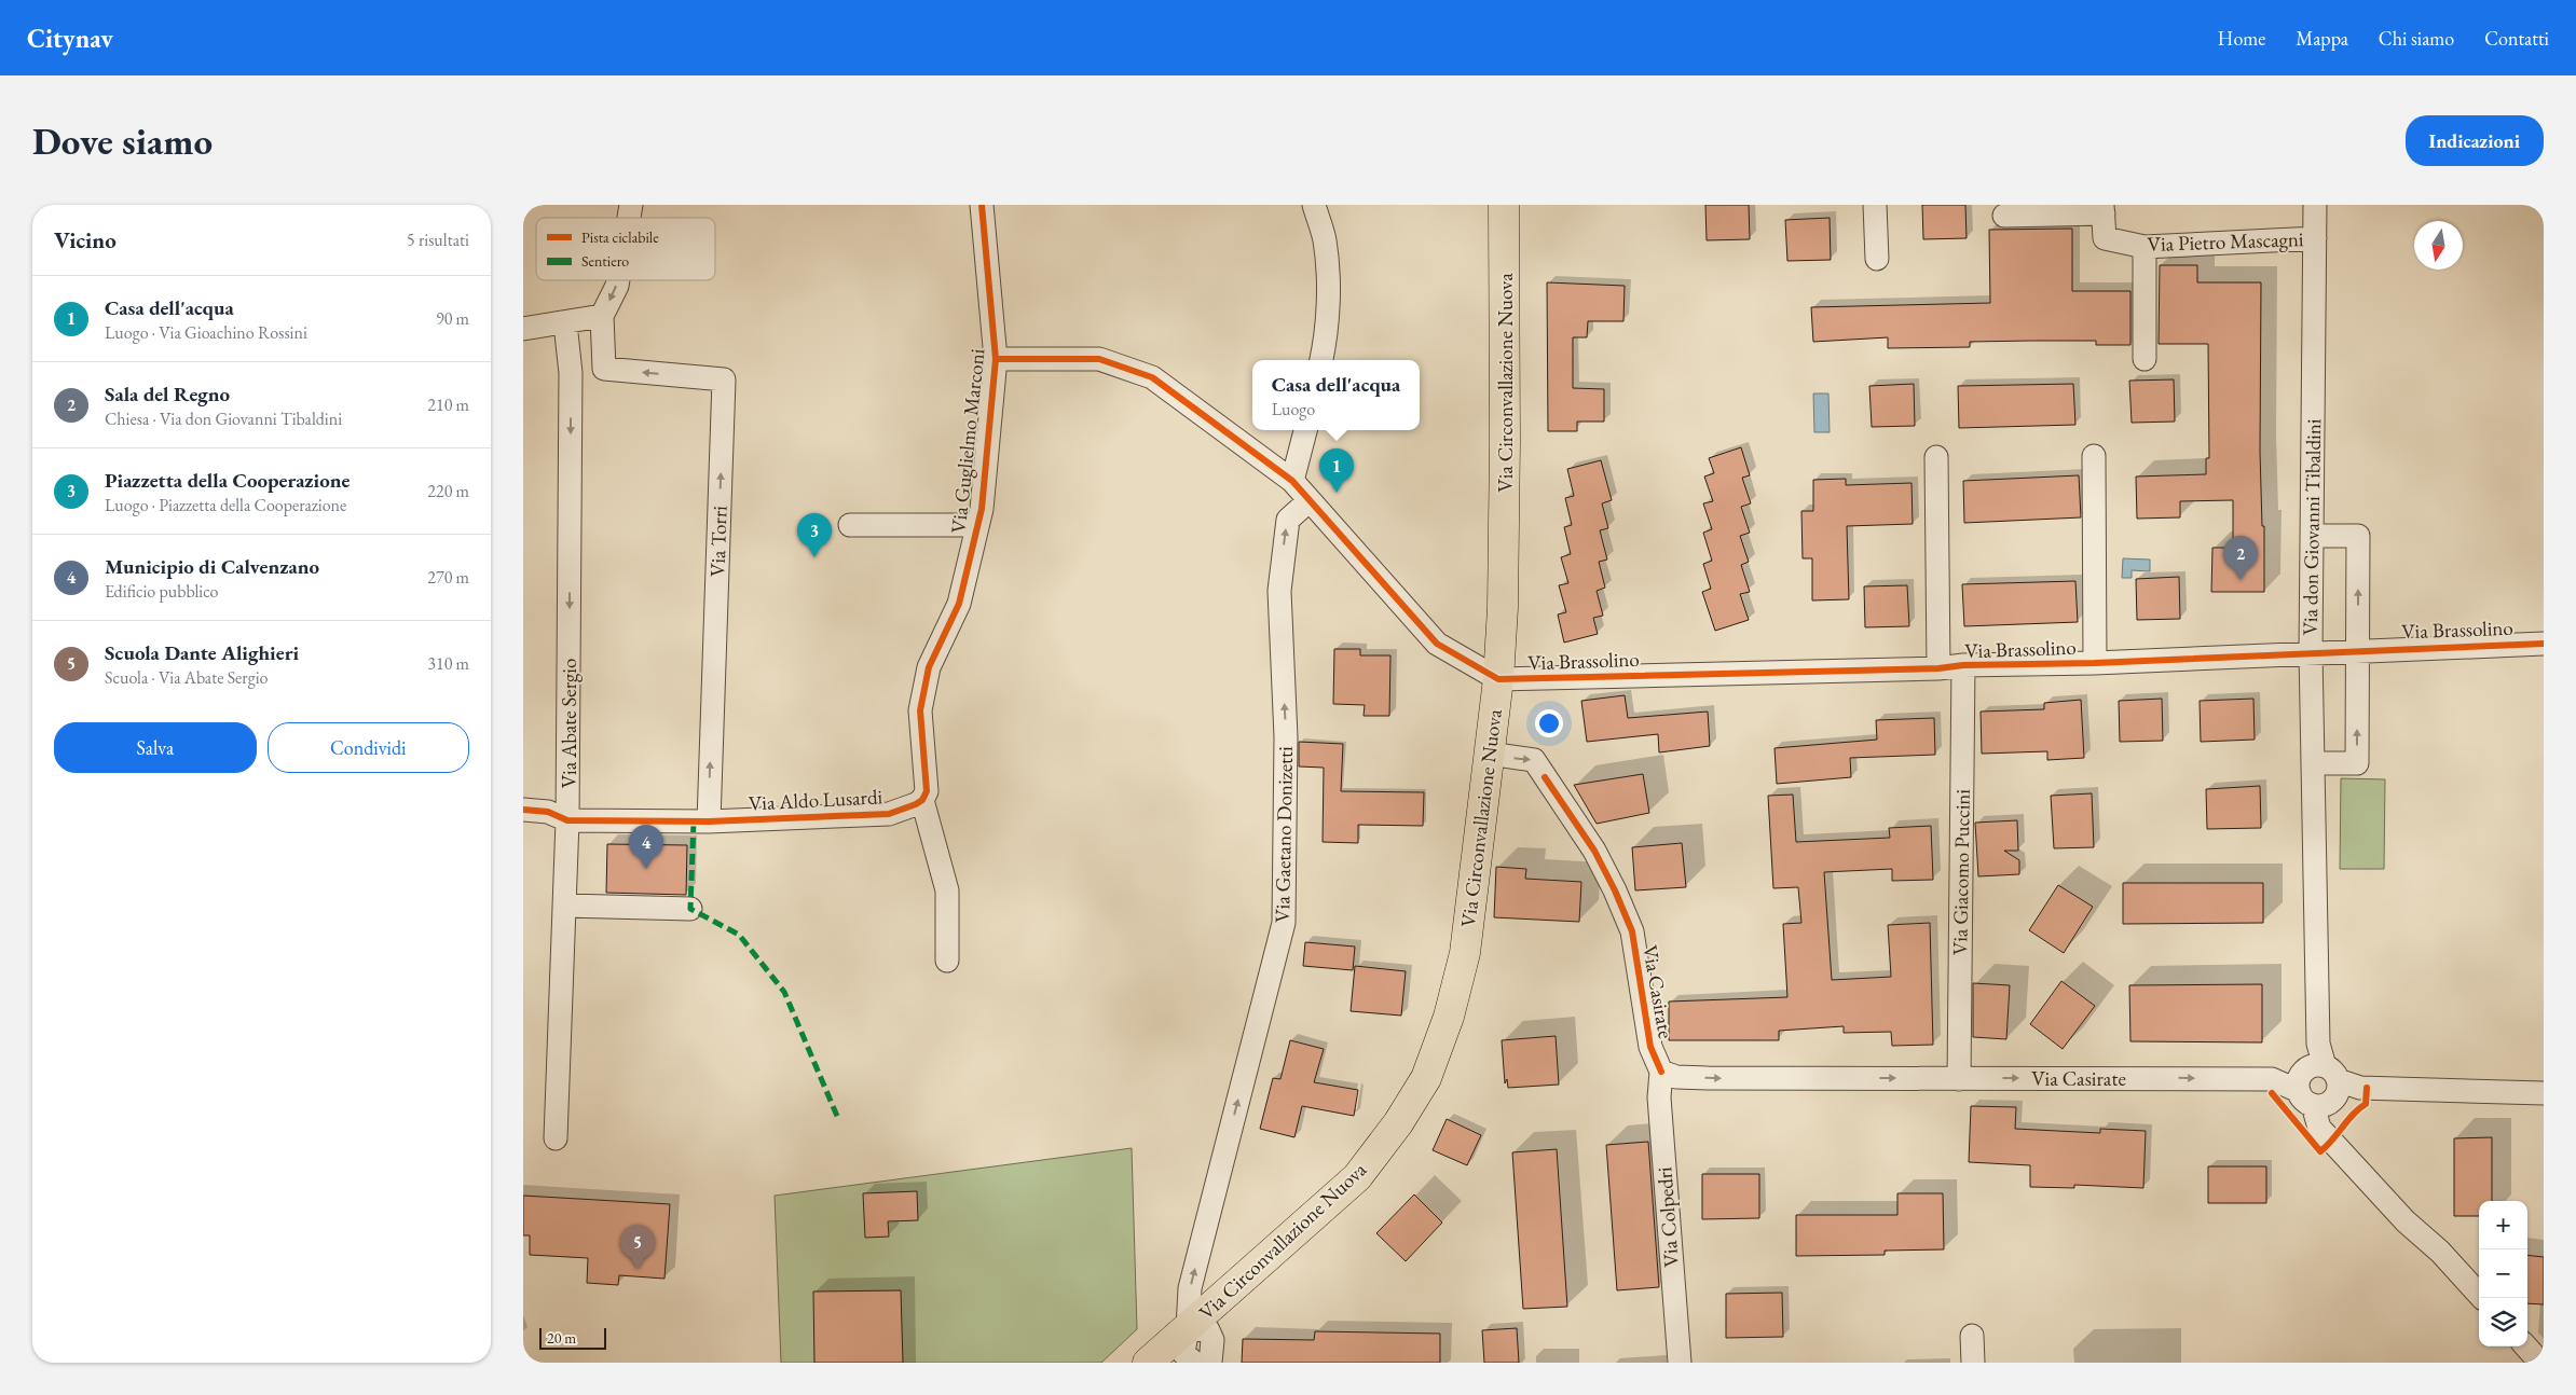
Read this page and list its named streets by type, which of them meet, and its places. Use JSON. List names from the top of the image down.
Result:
{
  "streets": {
    "main road": ["Via Circonvallazione Nuova"],
    "street": [
      "Via Pietro Mascagni",
      "Via Guglielmo Marconi",
      "Via don Giovanni Tibaldini",
      "Via Torri",
      "Via Brassolino",
      "Via Abate Sergio",
      "Via Aldo Lusardi",
      "Via Gaetano Donizetti",
      "Via Giacomo Puccini",
      "Via Casirate",
      "Via Colpedri"
    ]
  },
  "crossings": [
    ["Via Pietro Mascagni", "Via don Giovanni Tibaldini"],
    ["Via Circonvallazione Nuova", "Via Brassolino"],
    ["Via Circonvallazione Nuova", "Via Gaetano Donizetti"],
    ["Via Circonvallazione Nuova", "Via Casirate"],
    ["Via Guglielmo Marconi", "Via Aldo Lusardi"],
    ["Via don Giovanni Tibaldini", "Via Brassolino"],
    ["Via don Giovanni Tibaldini", "Via Casirate"],
    ["Via Torri", "Via Aldo Lusardi"],
    ["Via Brassolino", "Via Giacomo Puccini"],
    ["Via Abate Sergio", "Via Aldo Lusardi"],
    ["Via Giacomo Puccini", "Via Casirate"],
    ["Via Casirate", "Via Colpedri"]
  ],
  "one_way": [
    "Via Torri",
    "Via Abate Sergio",
    "Via Gaetano Donizetti",
    "Via Casirate"
  ],
  "legend": ["Pista ciclabile", "Sentiero"],
  "scale_bar": "20 m",
  "north": "bottom",
  "page": {
    "header": "Citynav",
    "nav": [
      "Home",
      "Mappa",
      "Chi siamo",
      "Contatti"
    ],
    "buttons": [
      "Indicazioni",
      ["Salva", "Condividi"]
    ],
    "title": "Dove siamo",
    "heading": ["Vicino", "5 risultati"],
    "list": [
      {
        "mark": "1",
        "name": "Casa dell'acqua",
        "note": "Luogo · Via Gioachino Rossini",
        "value": "90 m"
      },
      {
        "mark": "2",
        "name": "Sala del Regno",
        "note": "Chiesa · Via don Giovanni Tibaldini",
        "value": "210 m"
      },
      {
        "mark": "3",
        "name": "Piazzetta della Cooperazione",
        "note": "Luogo · Piazzetta della Cooperazione",
        "value": "220 m"
      },
      {
        "mark": "4",
        "name": "Municipio di Calvenzano",
        "note": "Edificio pubblico",
        "value": "270 m"
      },
      {
        "mark": "5",
        "name": "Scuola Dante Alighieri",
        "note": "Scuola · Via Abate Sergio",
        "value": "310 m"
      }
    ],
    "popup": ["Casa dell'acqua", "Luogo"],
    "pins": [
      "1",
      "3",
      "2",
      "4",
      "5"
    ],
    "map_buttons": ["+", "−"],
    "scale": "20 m"
  }
}
